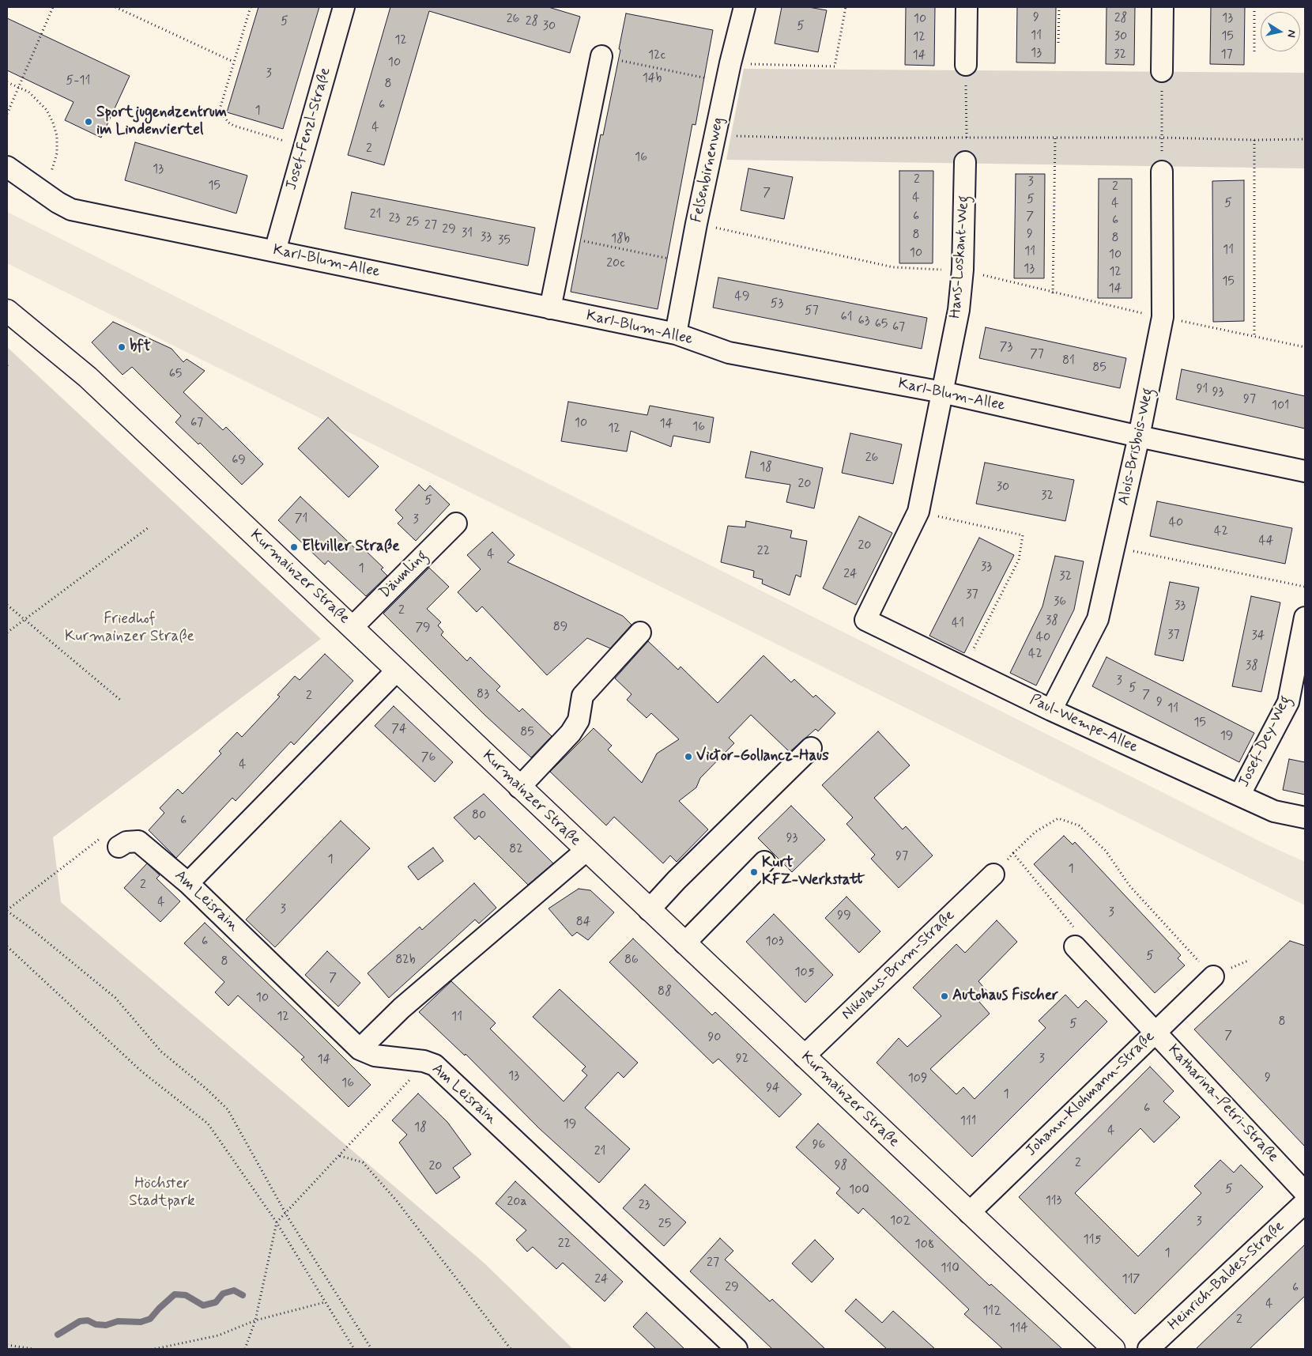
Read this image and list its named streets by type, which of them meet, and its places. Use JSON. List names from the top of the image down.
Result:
{
  "streets": {
    "main road": ["Kurmainzer Straße"],
    "street": [
      "Josef-Fenzl-Straße",
      "Felsenbirnenweg",
      "Hans-Loskant-Weg",
      "Karl-Blum-Allee",
      "Alois-Brisbois-Weg",
      "Däumling",
      "Paul-Wempe-Allee",
      "Josef-Dey-Weg",
      "Am Leisrain",
      "Nikolaus-Brum-Straße",
      "Johann-Klohmann-Straße",
      "Katharina-Petri-Straße",
      "Heinrich-Baldes-Straße"
    ]
  },
  "crossings": [
    ["Josef-Fenzl-Straße", "Karl-Blum-Allee"],
    ["Felsenbirnenweg", "Karl-Blum-Allee"],
    ["Hans-Loskant-Weg", "Karl-Blum-Allee"],
    ["Hans-Loskant-Weg", "Paul-Wempe-Allee"],
    ["Karl-Blum-Allee", "Alois-Brisbois-Weg"],
    ["Alois-Brisbois-Weg", "Paul-Wempe-Allee"],
    ["Däumling", "Kurmainzer Straße"],
    ["Kurmainzer Straße", "Am Leisrain"],
    ["Kurmainzer Straße", "Nikolaus-Brum-Straße"],
    ["Kurmainzer Straße", "Johann-Klohmann-Straße"],
    ["Paul-Wempe-Allee", "Josef-Dey-Weg"],
    ["Johann-Klohmann-Straße", "Katharina-Petri-Straße"]
  ],
  "parks": ["Friedhof Kurmainzer Straße", "Höchster Stadtpark"],
  "places": [
    "Sportjugendzentrum im Lindenviertel",
    "bft",
    "Eltviller Straße",
    "Victor-Gollancz-Haus",
    "Kurt KFZ-Werkstatt",
    "Autohaus Fischer"
  ],
  "house_numbers": [
    "9",
    "28",
    "13",
    "26",
    "10",
    "5",
    "28",
    "30",
    "5",
    "11",
    "30",
    "15",
    "12",
    "12",
    "13",
    "32",
    "17",
    "12c",
    "14",
    "10",
    "3",
    "14b",
    "5-11",
    "8",
    "6",
    "1",
    "4",
    "2",
    "16",
    "13",
    "2",
    "3",
    "15",
    "2",
    "7",
    "4",
    "5",
    "4",
    "5",
    "21",
    "6",
    "7",
    "23",
    "6",
    "25",
    "27",
    "29",
    "31",
    "9",
    "8",
    "33",
    "8",
    "18b",
    "35",
    "11",
    "11",
    "10",
    "10",
    "20c",
    "13",
    "12",
    "15",
    "14",
    "49",
    "53",
    "57",
    "61",
    "63",
    "65",
    "67",
    "73",
    "77",
    "81",
    "85",
    "65",
    "91",
    "93",
    "97",
    "101",
    "67",
    "10",
    "14",
    "16",
    "12",
    "26",
    "69",
    "18",
    "20",
    "30",
    "32",
    "5",
    "71",
    "3",
    "40",
    "42",
    "44",
    "20",
    "22",
    "4",
    "33",
    "1",
    "24",
    "32",
    "37",
    "36",
    "33",
    "2",
    "38",
    "41",
    "89",
    "79",
    "37",
    "34",
    "40",
    "42",
    "38",
    "3",
    "5",
    "83",
    "7",
    "2",
    "9",
    "11",
    "15",
    "74",
    "85",
    "19",
    "76",
    "4",
    "80",
    "6",
    "93",
    "82",
    "97",
    "1",
    "1",
    "2",
    "4",
    "3",
    "3",
    "99",
    "84",
    "6",
    "103",
    "5",
    "82b",
    "86",
    "8",
    "105",
    "7",
    "88",
    "10",
    "12",
    "11",
    "8",
    "5",
    "7",
    "90",
    "92",
    "3",
    "14",
    "13",
    "9",
    "109",
    "16",
    "94",
    "1",
    "6",
    "111",
    "19",
    "18",
    "4",
    "96",
    "21",
    "2",
    "98",
    "20",
    "5",
    "100",
    "113",
    "20a",
    "23",
    "102",
    "3",
    "25",
    "115",
    "22",
    "108",
    "1",
    "27",
    "110",
    "24",
    "117",
    "29",
    "6",
    "4",
    "112",
    "2",
    "114"
  ],
  "north": "right"
}
